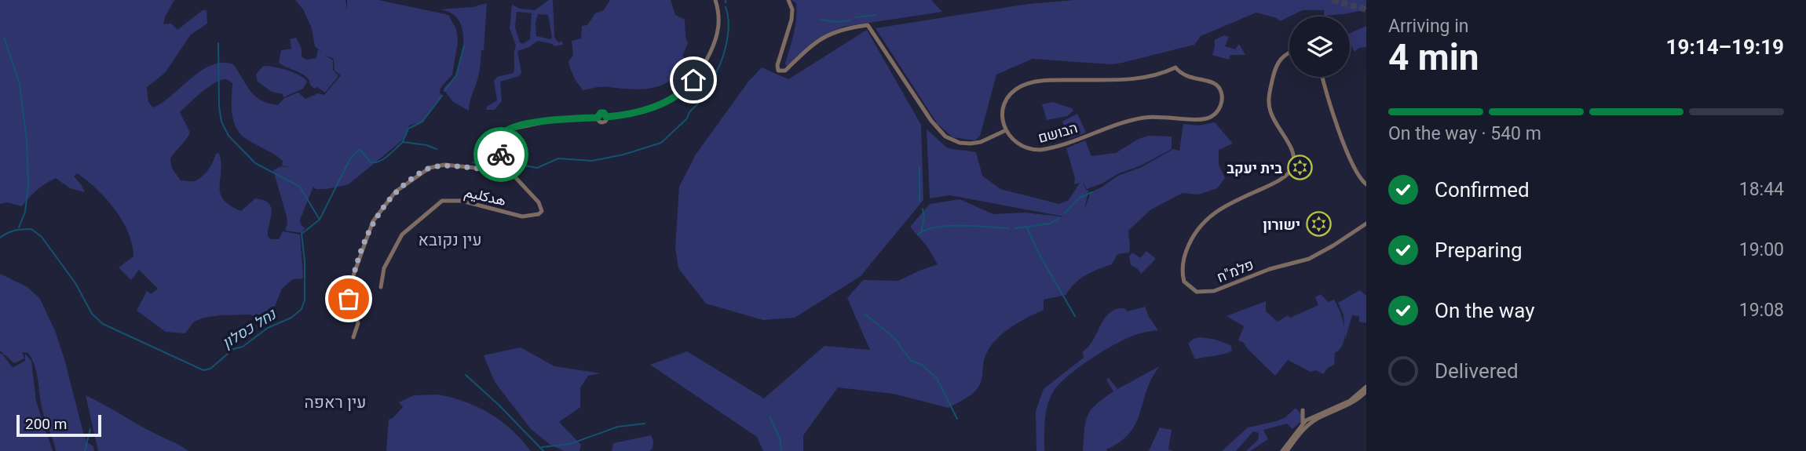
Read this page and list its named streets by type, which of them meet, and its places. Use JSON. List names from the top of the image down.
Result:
{
  "streets": {
    "street": ["הבושם", "هدكليم", "פלמ\"ח"]
  },
  "districts": ["עין נקובא", "עין ראפה"],
  "water": ["נחל כסלון"],
  "places": {
    "synagogue": ["בית יעקב", "ישורון"]
  },
  "scale_bar": "200 m",
  "page": {
    "heading": ["4 min", "Arriving in", "19:14–19:19"],
    "bar": "On the way · 540 m",
    "list": [
      ["Confirmed", "18:44"],
      ["Preparing", "19:00"],
      ["On the way", "19:08"],
      "Delivered"
    ],
    "scale": "200 m"
  }
}
